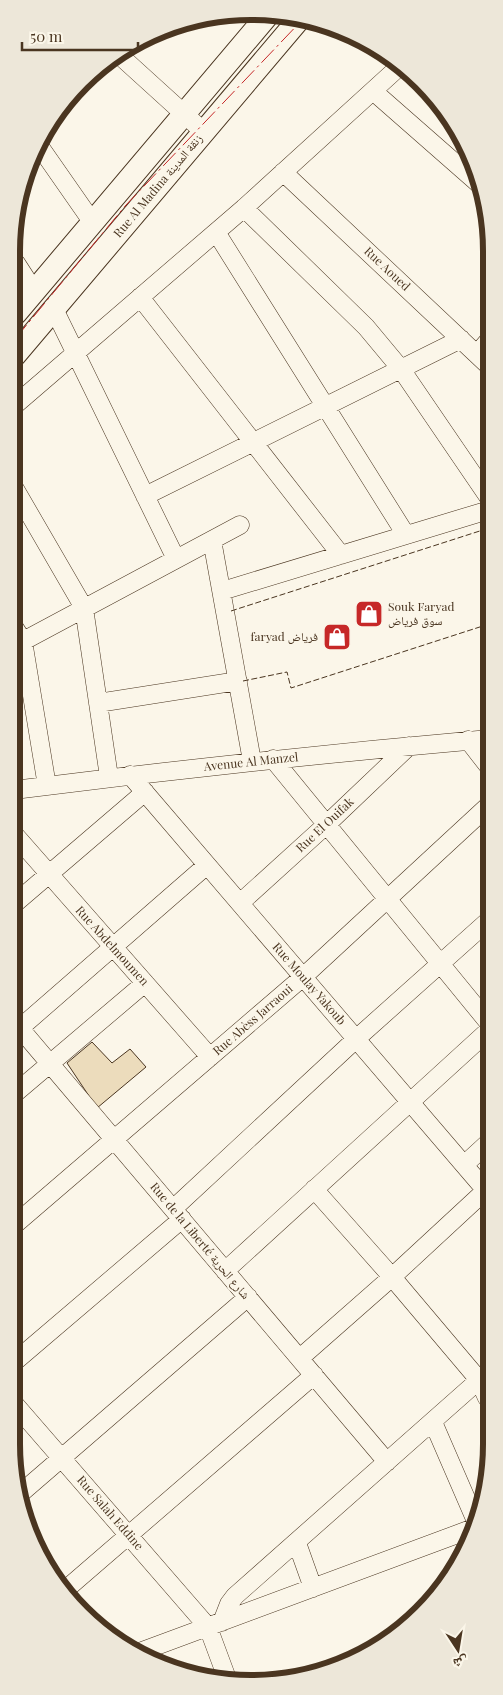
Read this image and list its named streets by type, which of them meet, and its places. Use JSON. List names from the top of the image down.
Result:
{
  "streets": {
    "main road": ["Rue Al Madina زنقة المدينة"],
    "street": [
      "Rue Aoued",
      "Avenue Al Manzel",
      "Rue El Ouifak",
      "Rue Abdelmoumen",
      "Rue Moulay Yakoub",
      "Rue Abèss Jarraoui",
      "Rue de la Liberté شارع الحرية",
      "Rue Salah Eddine"
    ]
  },
  "crossings": [
    ["Avenue Al Manzel", "Rue El Ouifak"],
    ["Avenue Al Manzel", "Rue Moulay Yakoub"],
    ["Rue El Ouifak", "Rue Moulay Yakoub"],
    ["Rue Abdelmoumen", "Rue Abèss Jarraoui"],
    ["Rue Moulay Yakoub", "Rue Abèss Jarraoui"],
    ["Rue Abèss Jarraoui", "Rue de la Liberté شارع الحرية"]
  ],
  "places": {
    "shop": ["Souk Faryad سوق فرياض", "faryad فرياض"]
  },
  "scale_bar": "50 m",
  "north": "bottom"
}
